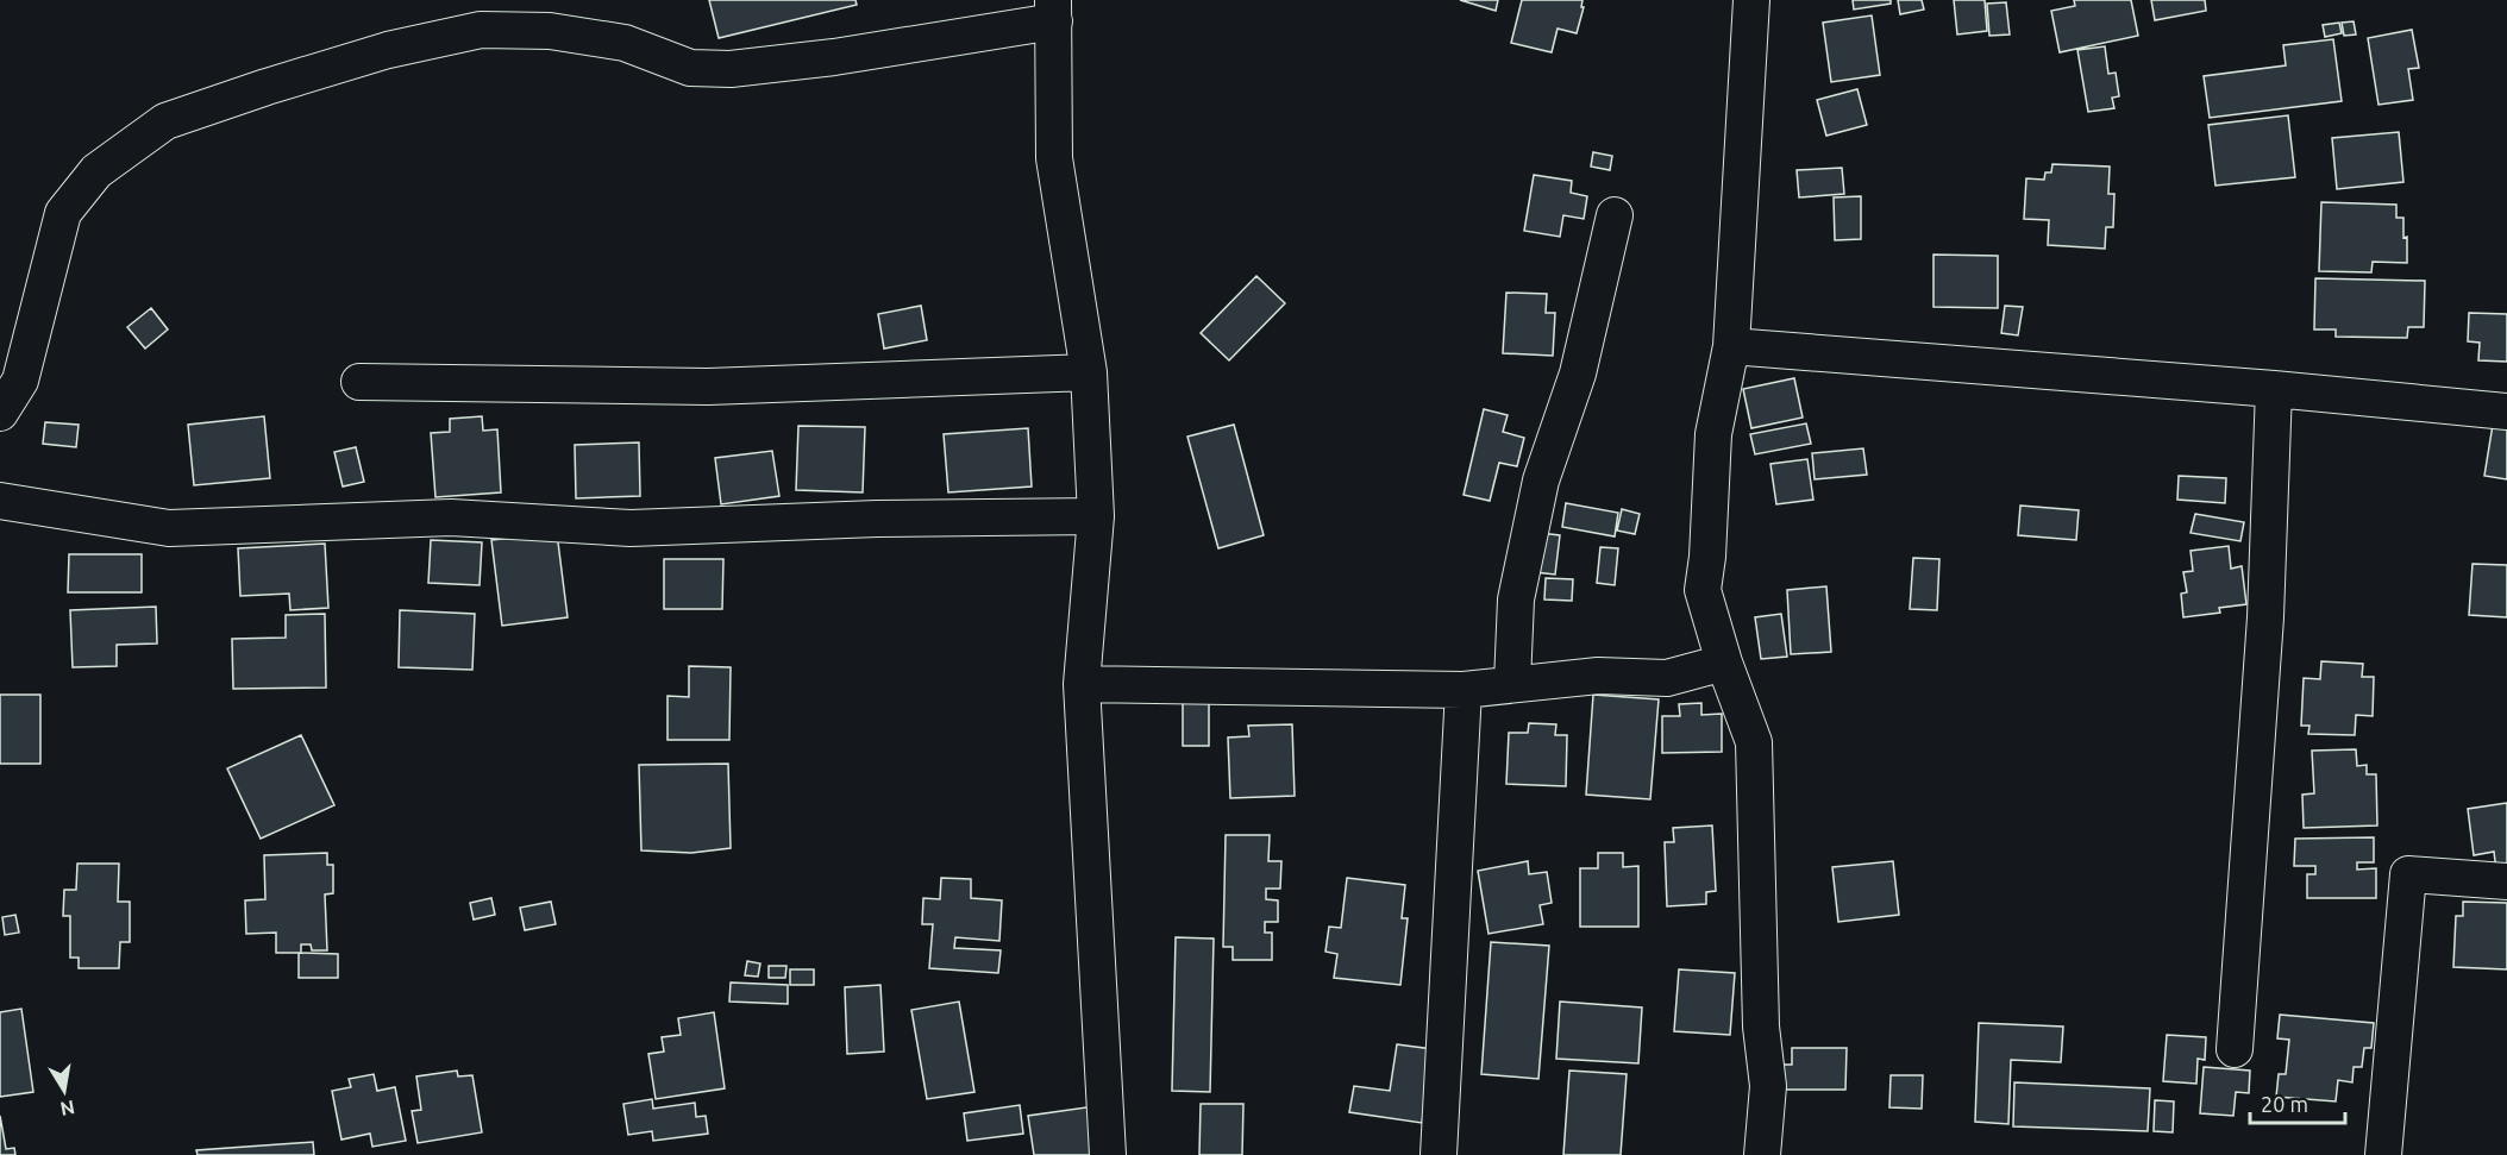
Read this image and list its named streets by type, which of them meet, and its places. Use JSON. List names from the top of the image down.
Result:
{
  "scale_bar": "20 m",
  "north": "bottom"
}
